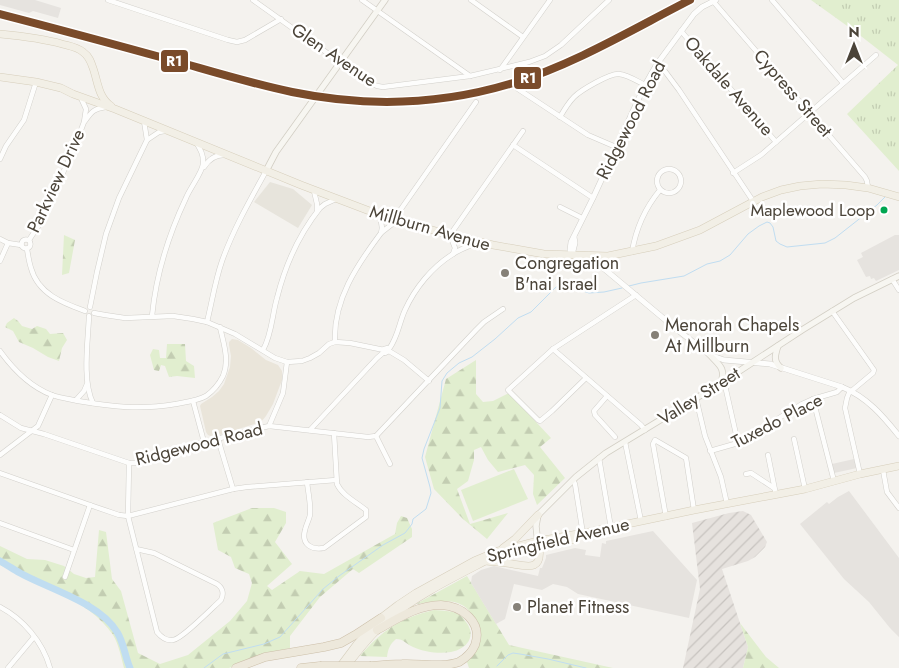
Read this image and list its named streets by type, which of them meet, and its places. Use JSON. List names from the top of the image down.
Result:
{
  "streets": {
    "main road": ["Millburn Avenue", "Valley Street", "Springfield Avenue"],
    "street": [
      "Glen Avenue",
      "Oakdale Avenue",
      "Cypress Street",
      "Ridgewood Road",
      "Parkview Drive",
      "Tuxedo Place"
    ]
  },
  "crossings": [
    ["Oakdale Avenue", "Ridgewood Road"],
    ["Cypress Street", "Ridgewood Road"],
    ["Cypress Street", "Millburn Avenue"],
    ["Ridgewood Road", "Millburn Avenue"],
    ["Parkview Drive", "Millburn Avenue"]
  ],
  "places": [
    "Maplewood Loop",
    "Congregation B'nai Israel",
    "Menorah Chapels At Millburn",
    "Planet Fitness"
  ],
  "lines": ["transit line R1"],
  "north": "top"
}
